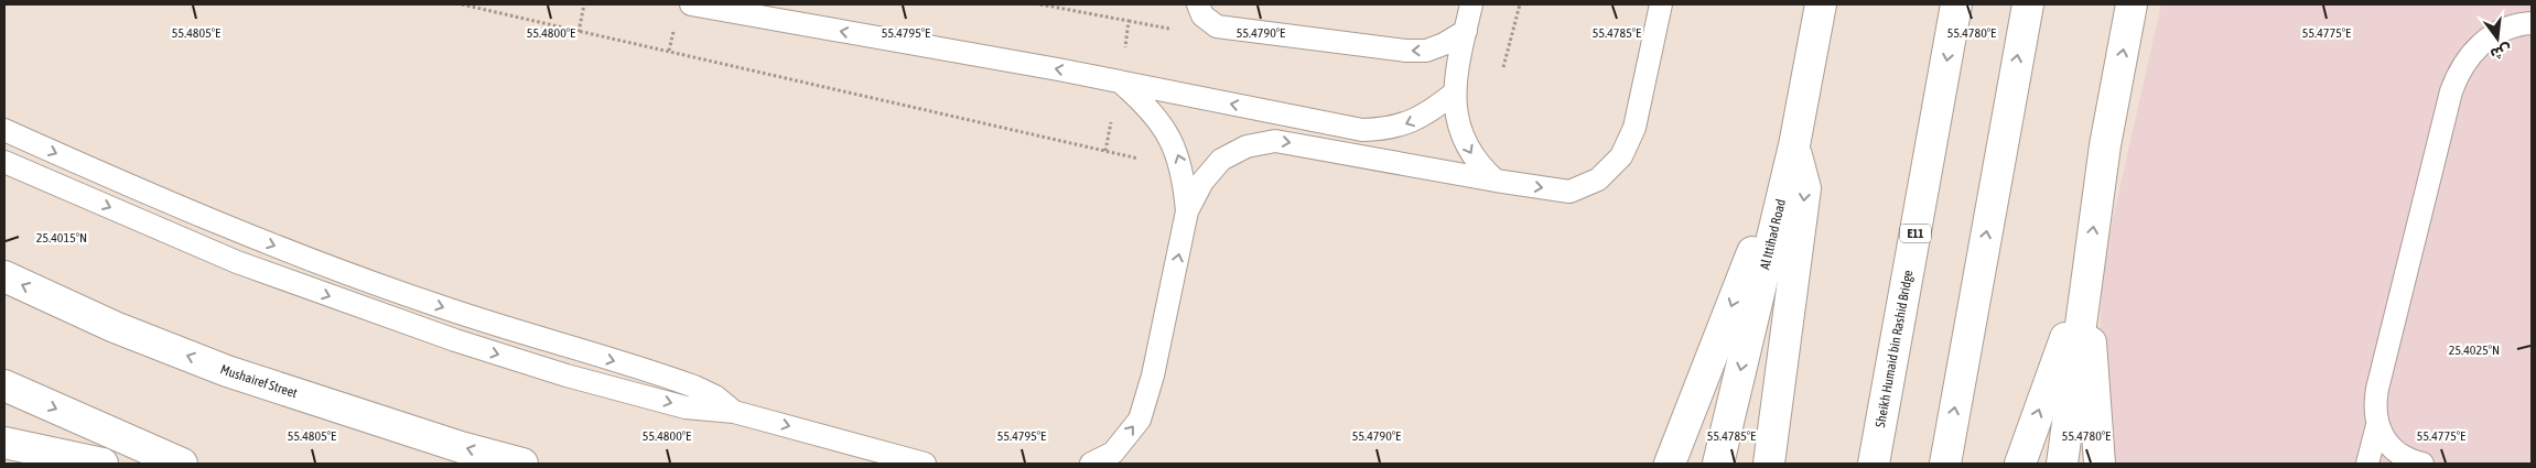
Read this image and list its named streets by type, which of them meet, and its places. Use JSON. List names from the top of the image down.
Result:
{
  "streets": {
    "main road": [
      "E11",
      "Al Ittihad Road",
      "Sheikh Humaid bin Rashid Bridge",
      "Mushairef Street"
    ]
  },
  "north": "bottom",
  "coordinates": [
    "55.4805°E",
    "55.4800°E",
    "55.4795°E",
    "55.4790°E",
    "55.4785°E",
    "55.4780°E",
    "55.4775°E",
    "25.4015°N",
    "25.4025°N"
  ]
}
